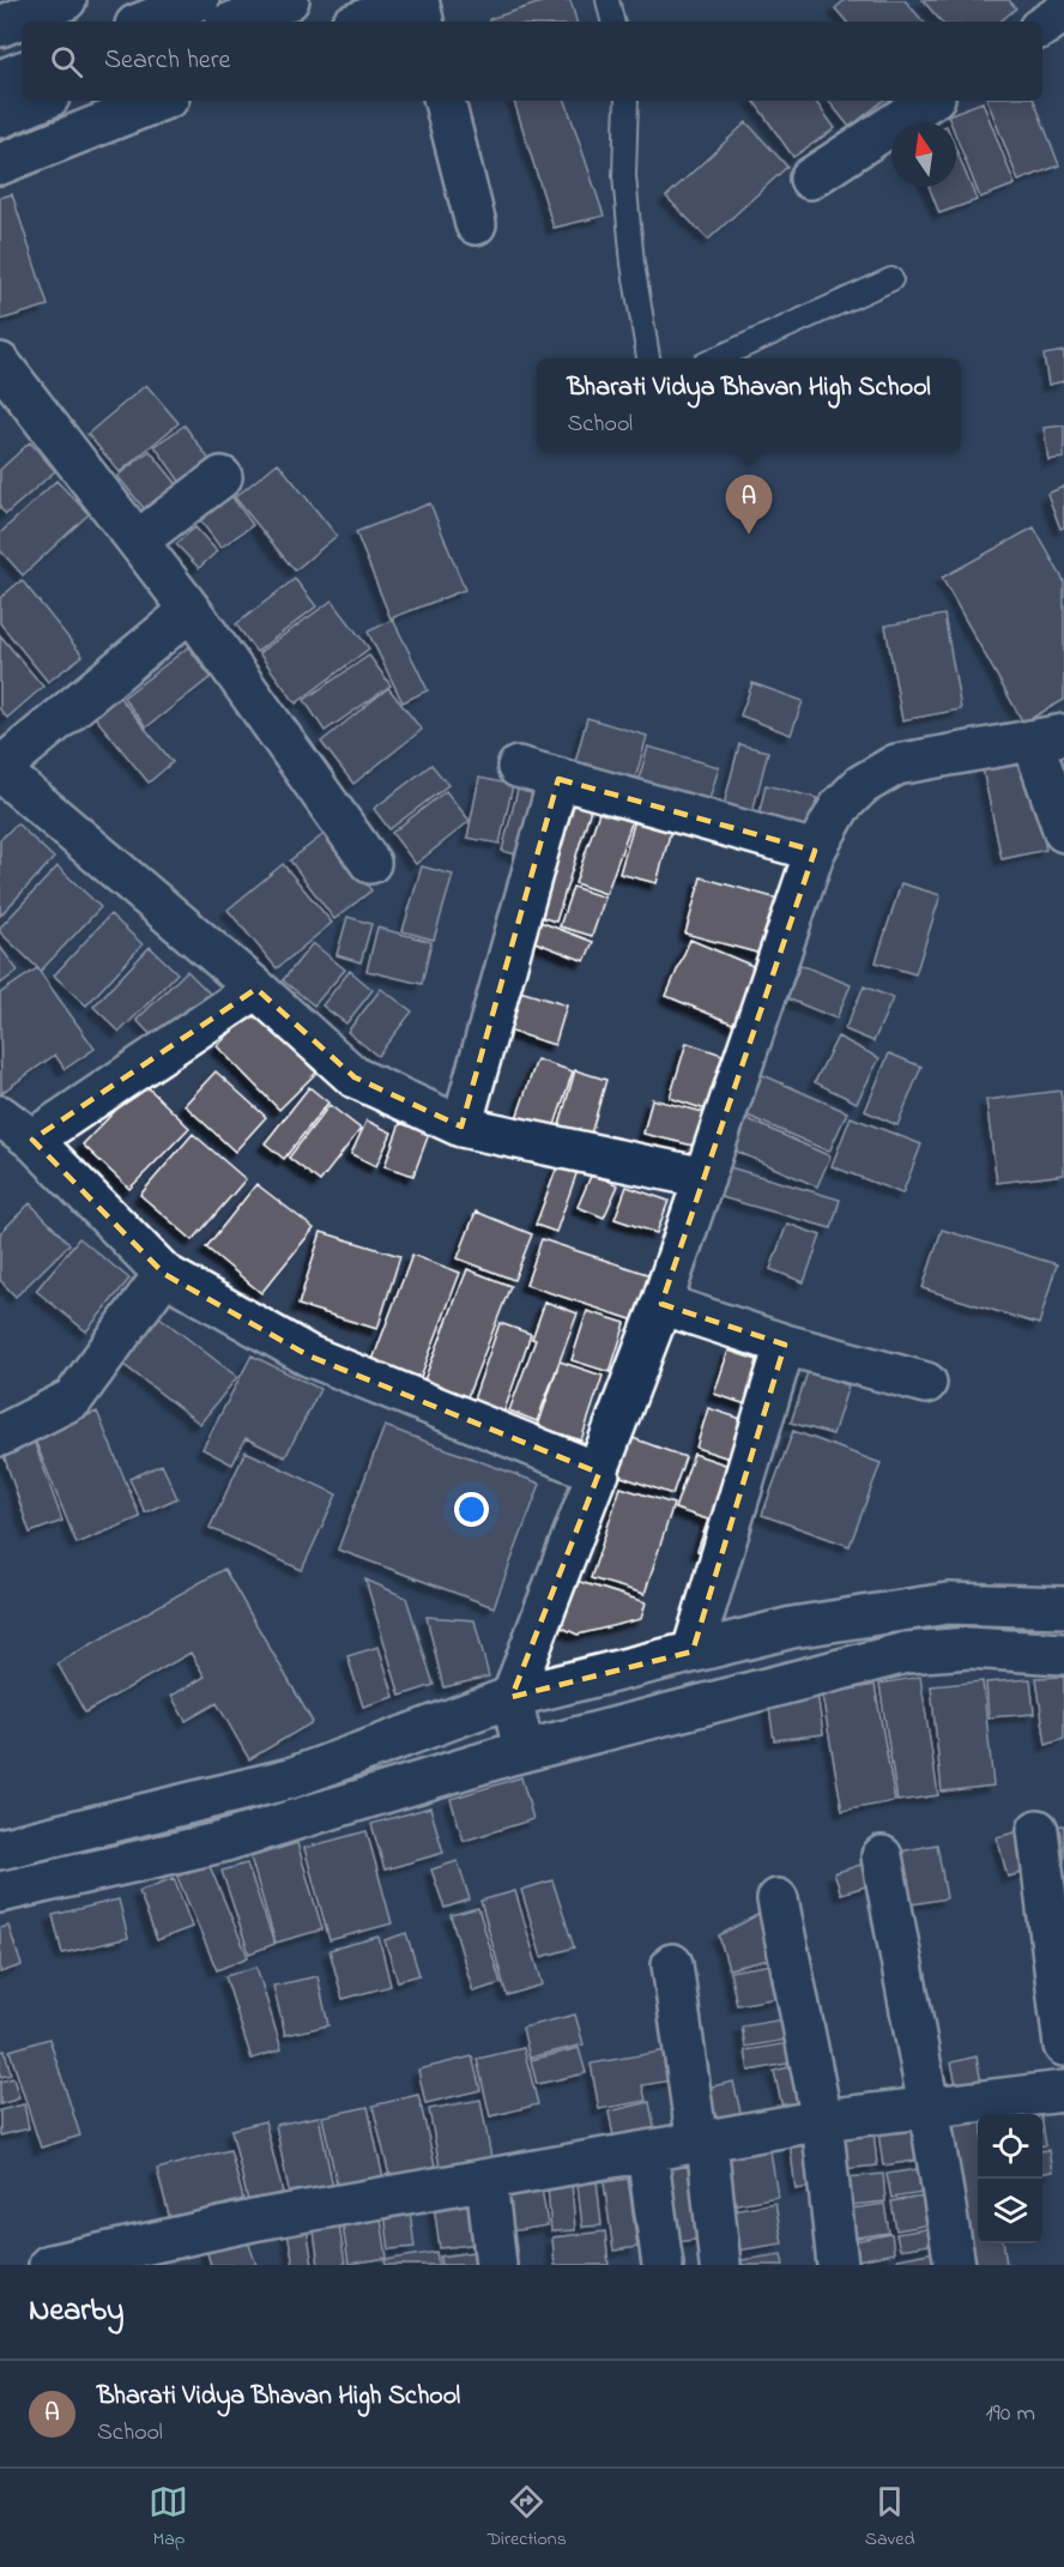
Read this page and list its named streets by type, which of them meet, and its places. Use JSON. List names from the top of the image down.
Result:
{
  "north": "top",
  "page": {
    "search": "Search here",
    "popup": ["Bharati Vidya Bhavan High School", "School"],
    "pins": "A",
    "heading": "Nearby",
    "list": [
      {
        "mark": "A",
        "name": "Bharati Vidya Bhavan High School",
        "note": "School",
        "value": "190 m"
      }
    ],
    "nav": ["Map", "Directions", "Saved"]
  }
}
